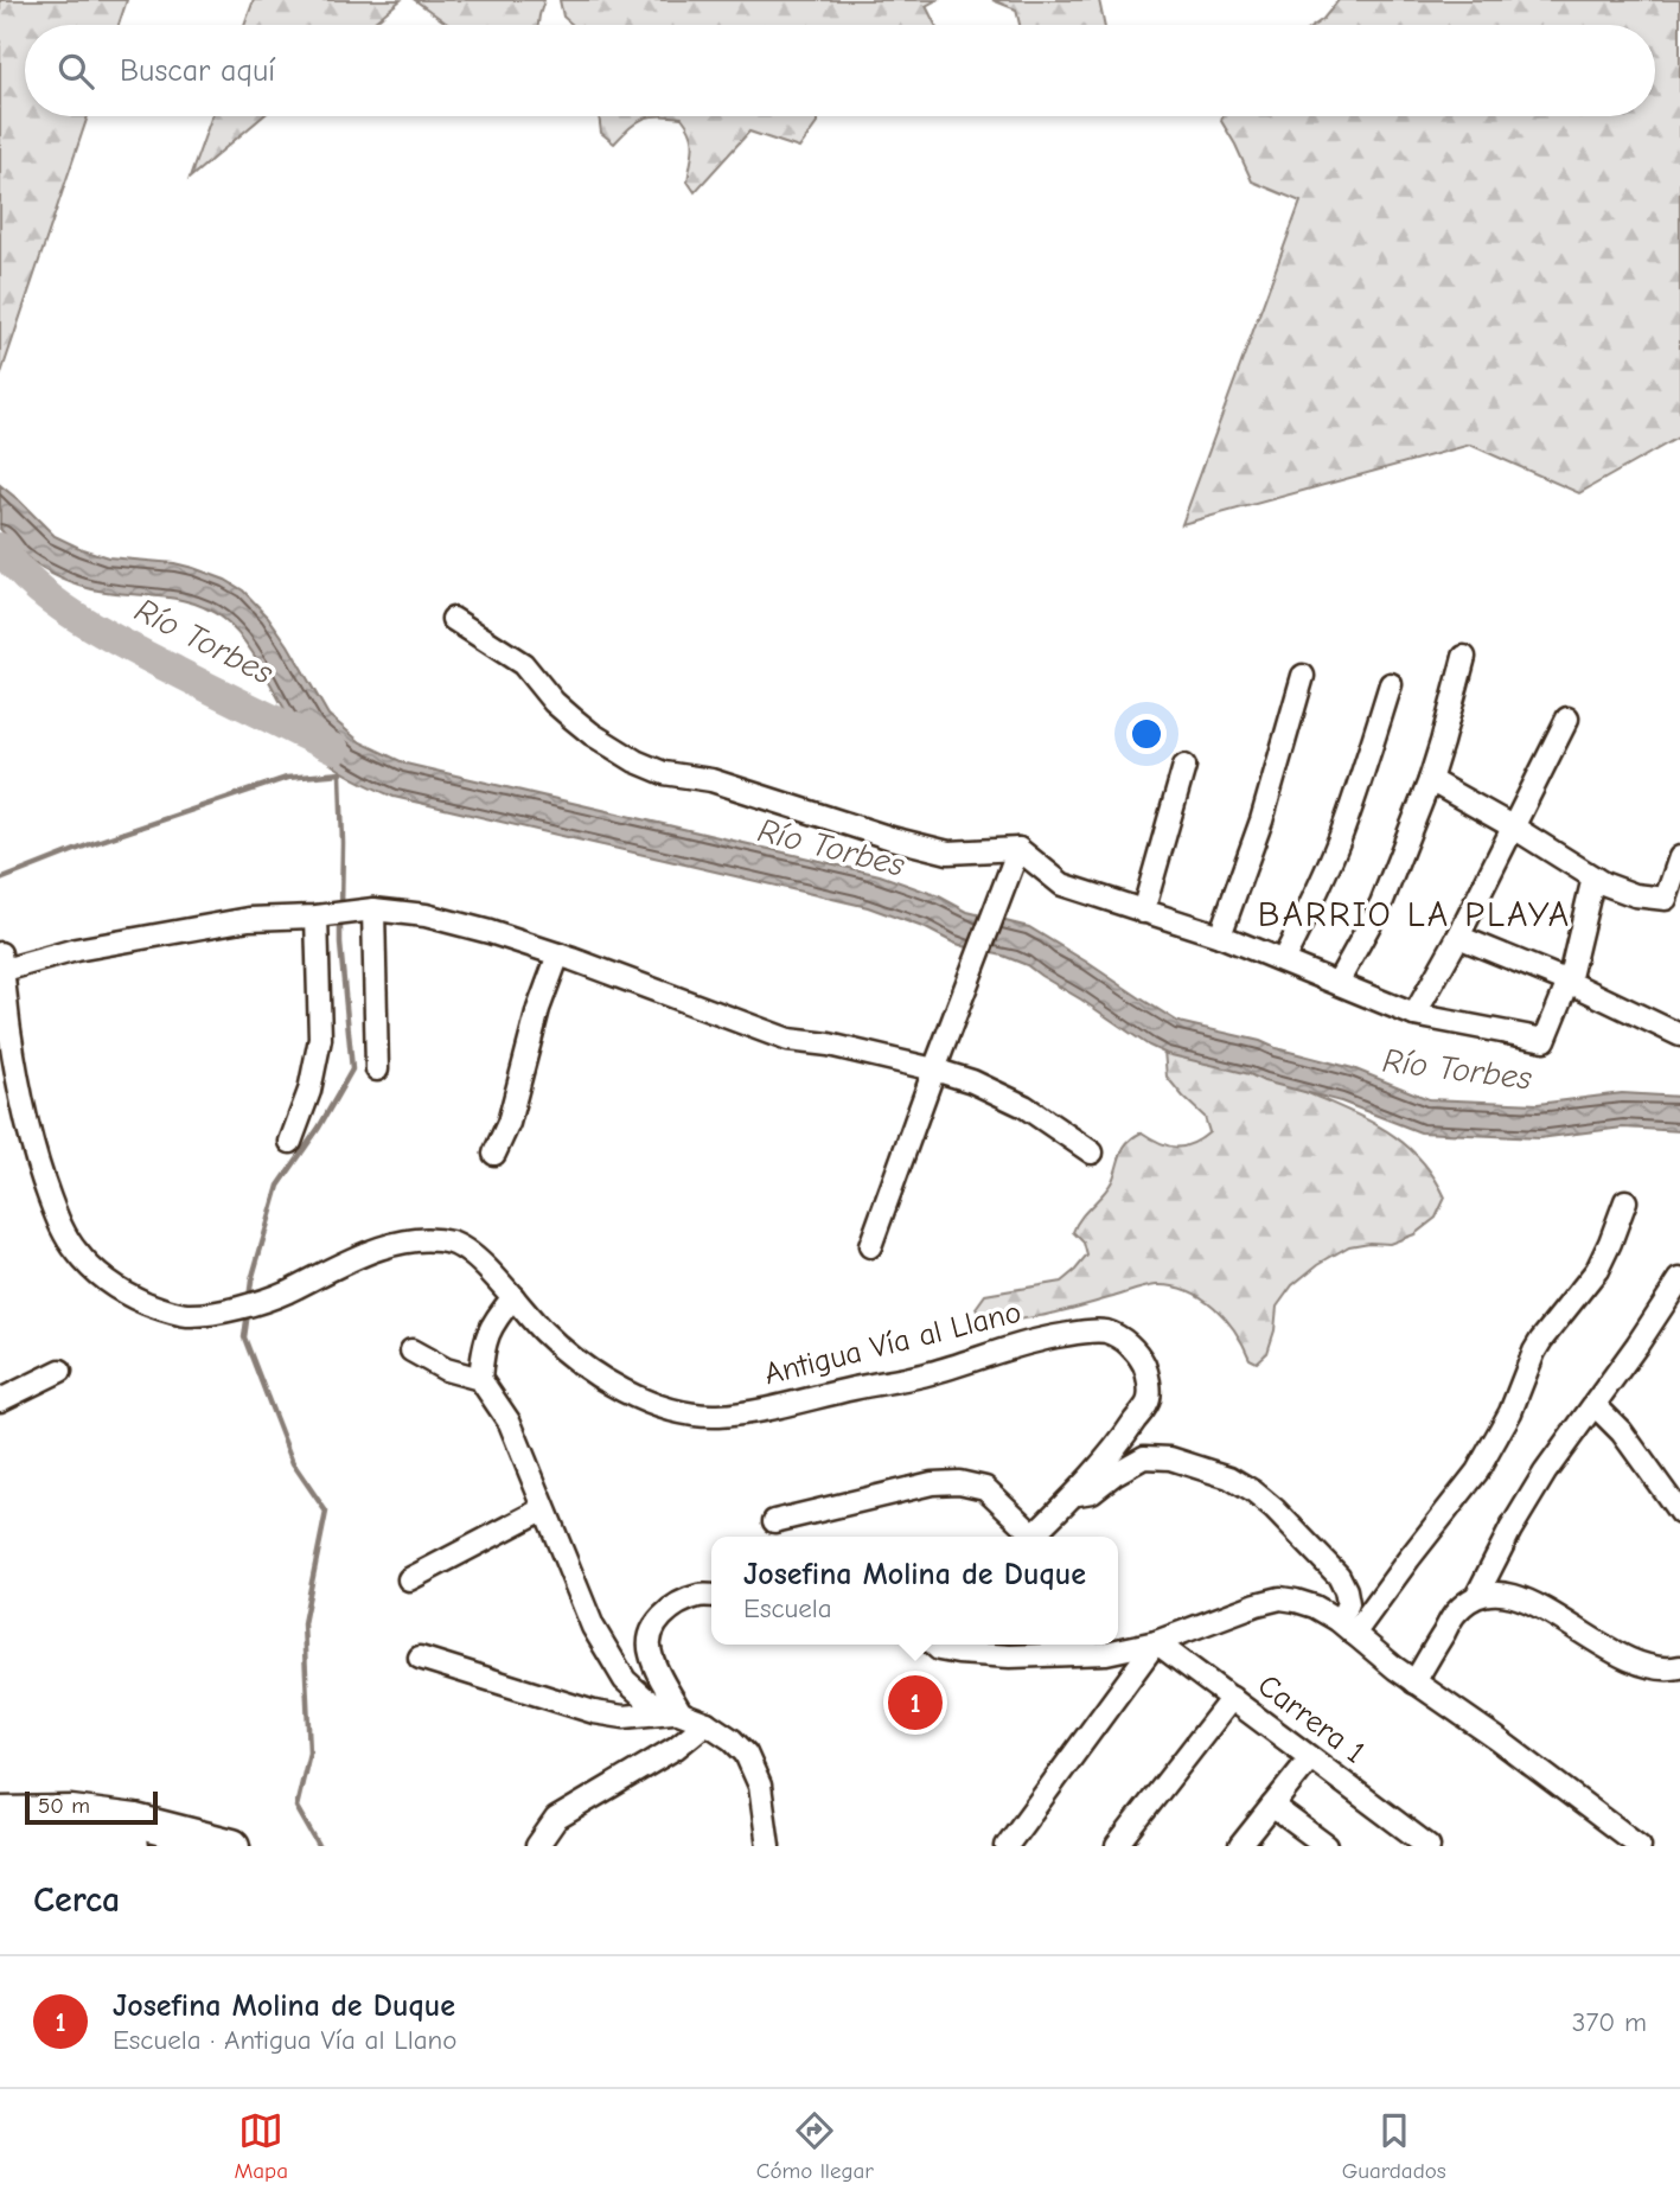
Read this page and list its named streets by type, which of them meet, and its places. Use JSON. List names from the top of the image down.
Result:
{
  "streets": {
    "street": ["Antigua Vía al Llano", "Carrera 1"]
  },
  "districts": ["BARRIO LA PLAYA"],
  "water": ["Río Torbes"],
  "scale_bar": "50 m",
  "page": {
    "search": "Buscar aquí",
    "popup": ["Josefina Molina de Duque", "Escuela"],
    "pins": "1",
    "scale": "50 m",
    "heading": "Cerca",
    "list": [
      {
        "mark": "1",
        "name": "Josefina Molina de Duque",
        "note": "Escuela · Antigua Vía al Llano",
        "value": "370 m"
      }
    ],
    "nav": ["Mapa", "Cómo llegar", "Guardados"]
  }
}
